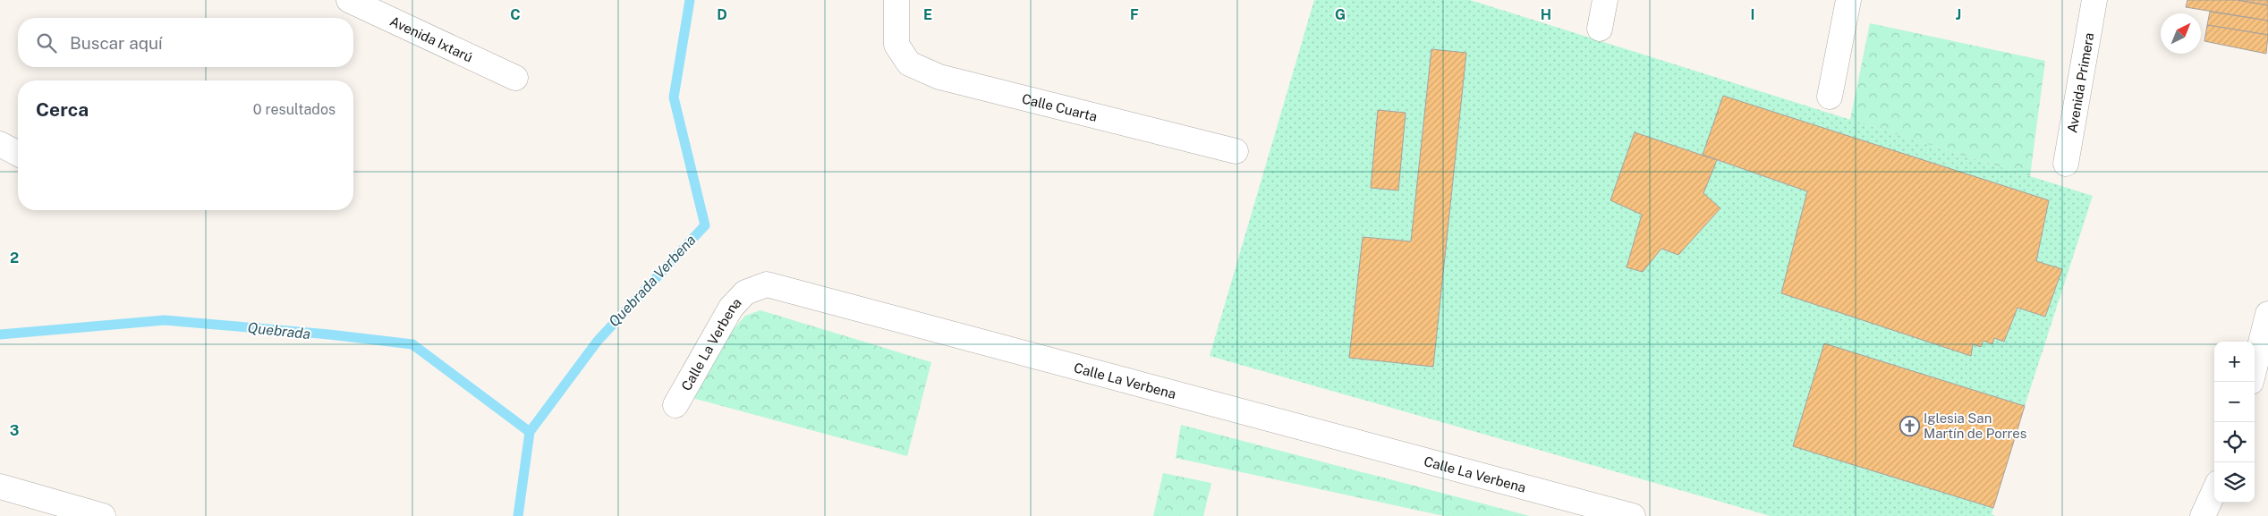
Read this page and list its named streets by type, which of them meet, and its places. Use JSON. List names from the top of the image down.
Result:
{
  "streets": {
    "street": [
      "Avenida Ixtarú",
      "Avenida Primera",
      "Calle Cuarta",
      "Calle La Verbena"
    ]
  },
  "water": ["Quebrada Verbena", "Quebrada"],
  "places": {
    "church": ["Iglesia San Martín de Porres"]
  },
  "north": "top right",
  "page": {
    "search": "Buscar aquí",
    "heading": ["Cerca", "0 resultados"],
    "map_buttons": ["+", "−"]
  },
  "grid": {
    "columns": [
      "C",
      "D",
      "E",
      "F",
      "G",
      "H",
      "I",
      "J"
    ],
    "rows": ["2", "3"]
  }
}
